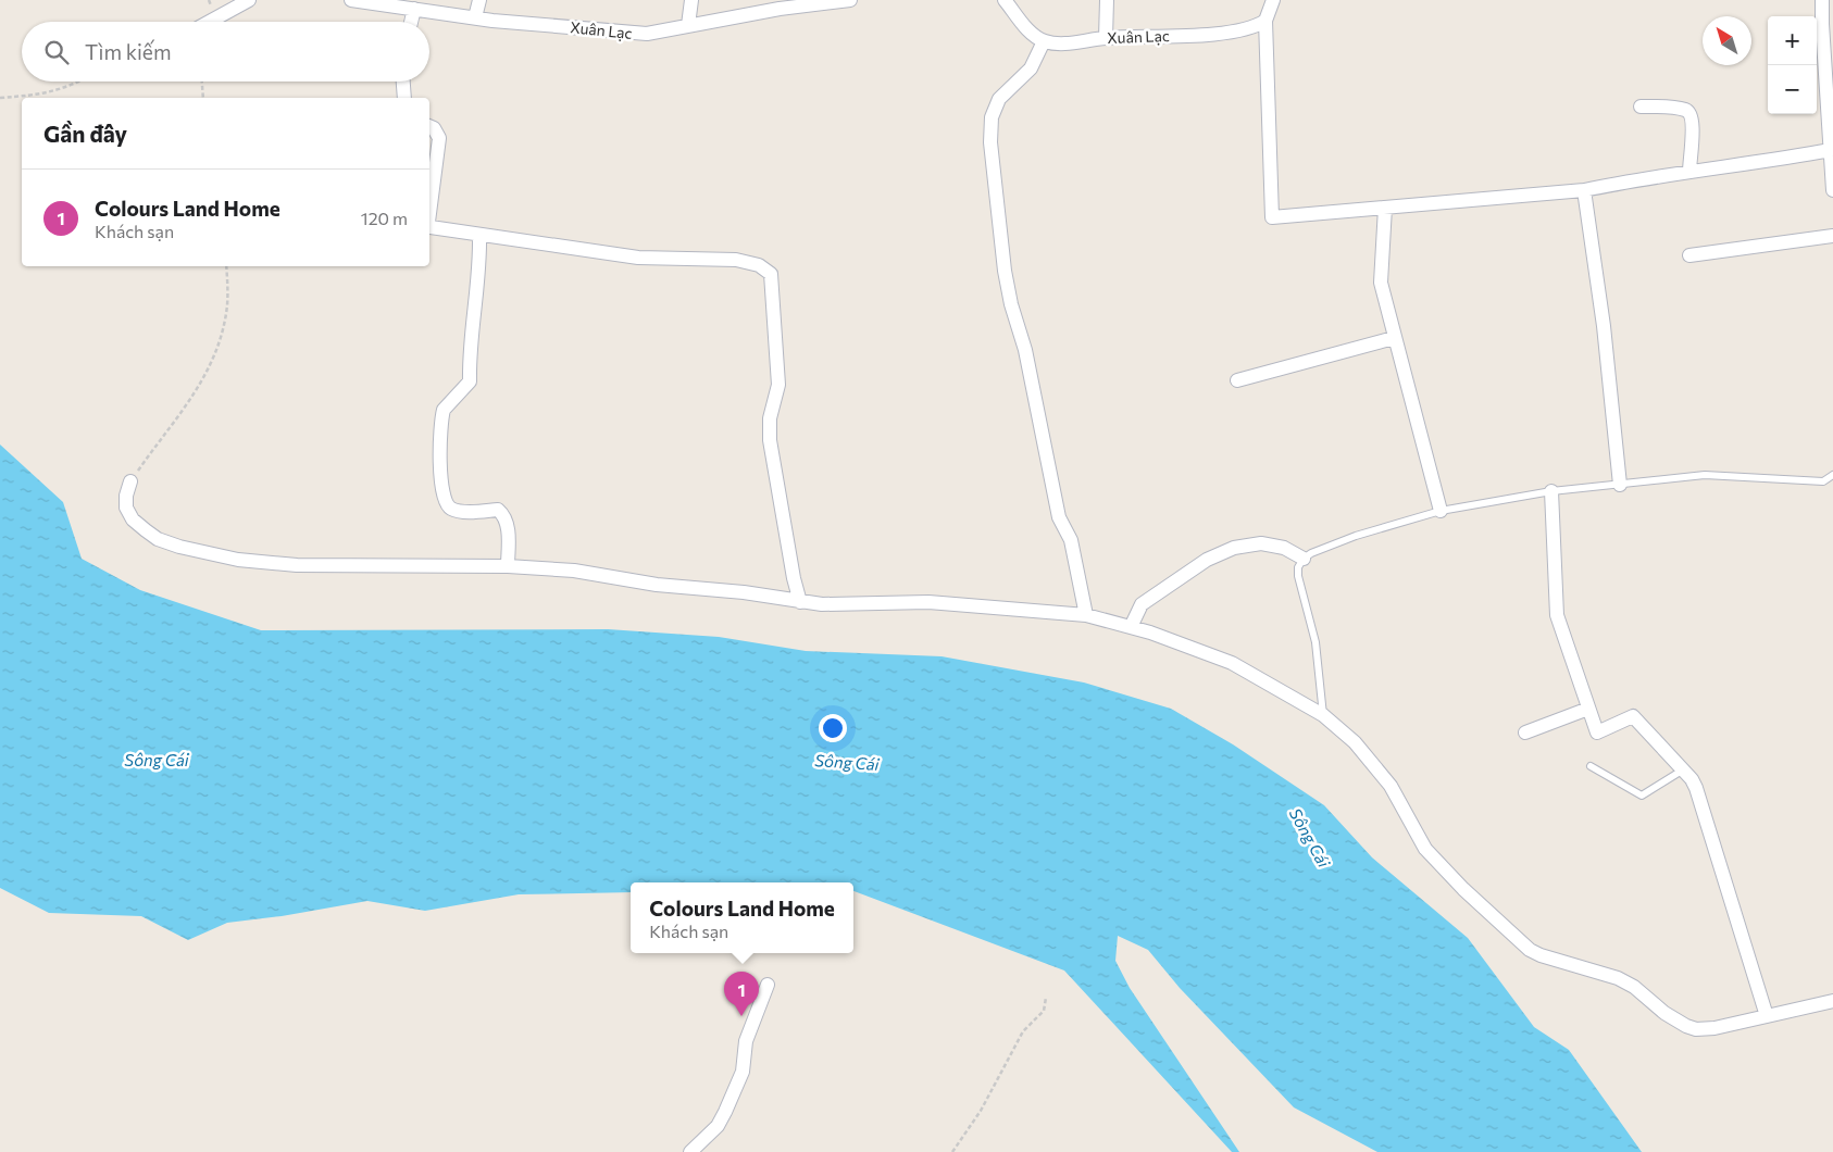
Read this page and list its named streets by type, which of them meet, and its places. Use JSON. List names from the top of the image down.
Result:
{
  "streets": {
    "street": ["Xuân Lạc"]
  },
  "water": ["Sông Cái"],
  "north": "top left",
  "page": {
    "map_buttons": ["+", "−"],
    "search": "Tìm kiếm",
    "heading": "Gần đây",
    "list": [
      {
        "mark": "1",
        "name": "Colours Land Home",
        "note": "Khách sạn",
        "value": "120 m"
      }
    ],
    "popup": ["Colours Land Home", "Khách sạn"],
    "pins": "1"
  }
}
